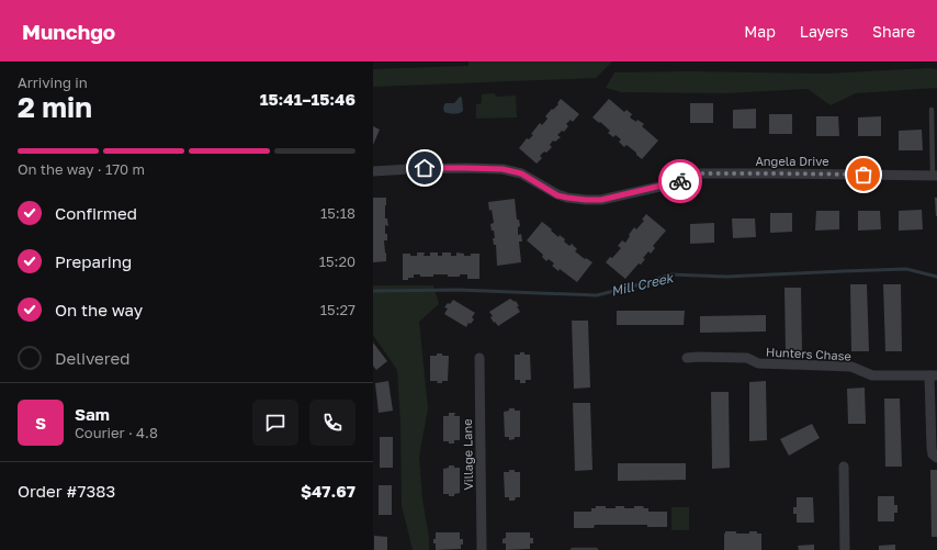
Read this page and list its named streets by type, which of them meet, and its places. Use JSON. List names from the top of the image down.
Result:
{
  "streets": {
    "street": ["Angela Drive", "Hunters Chase", "Village Lane"]
  },
  "water": ["Mill Creek"],
  "page": {
    "header": "Munchgo",
    "nav": ["Map", "Layers", "Share"],
    "heading": ["2 min", "Arriving in", "15:41–15:46"],
    "panel": [
      "Sam",
      "Courier · 4.8",
      "Order #7383",
      "$47.67"
    ],
    "bar": "On the way · 170 m",
    "list": [
      ["Confirmed", "15:18"],
      ["Preparing", "15:20"],
      ["On the way", "15:27"],
      "Delivered"
    ],
    "round": "S"
  }
}
